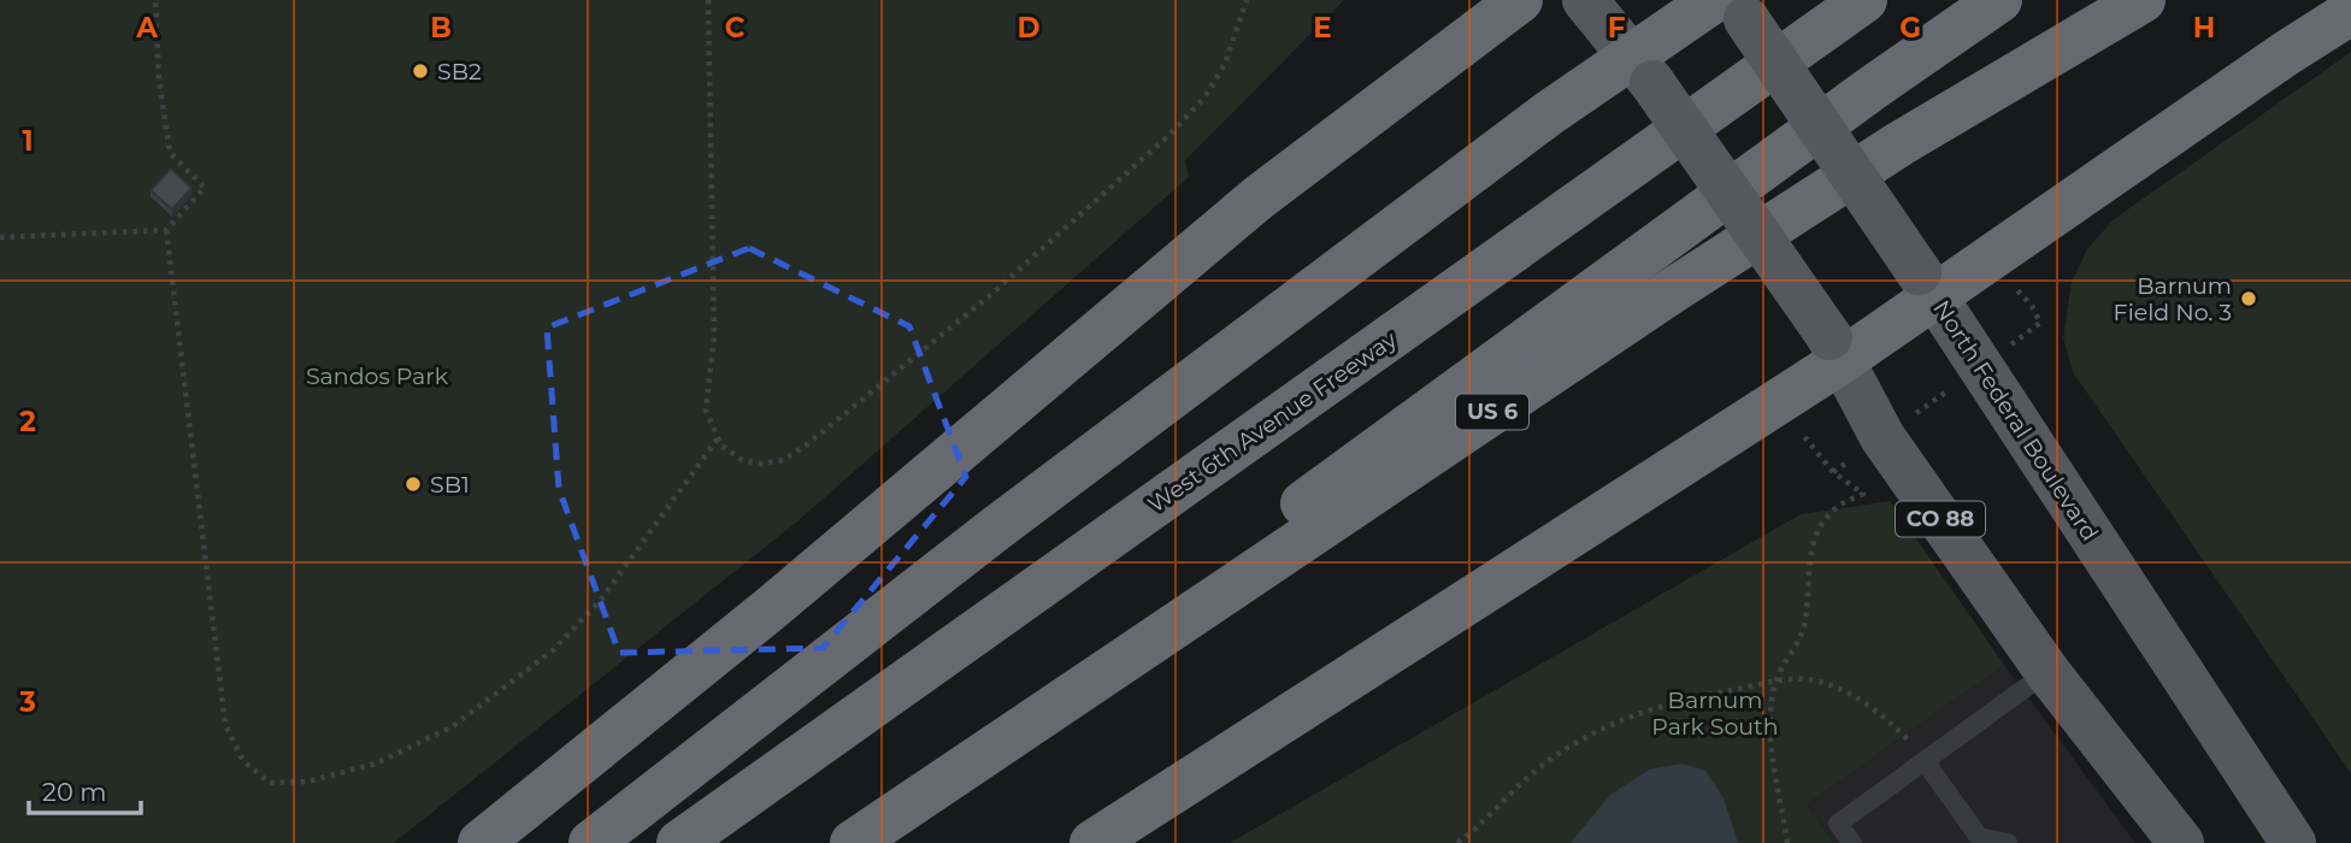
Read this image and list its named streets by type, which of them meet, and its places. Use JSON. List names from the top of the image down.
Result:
{
  "streets": {
    "highway": ["US 6", "West 6th Avenue Freeway"],
    "main road": ["North Federal Boulevard", "CO 88"]
  },
  "parks": ["Sandos Park", "Barnum Park South"],
  "places": ["SB2", "Barnum Field No. 3", "SB1"],
  "scale_bar": "20 m",
  "grid": {
    "columns": [
      "A",
      "B",
      "C",
      "D",
      "E",
      "F",
      "G",
      "H"
    ],
    "rows": ["1", "2", "3"]
  }
}
